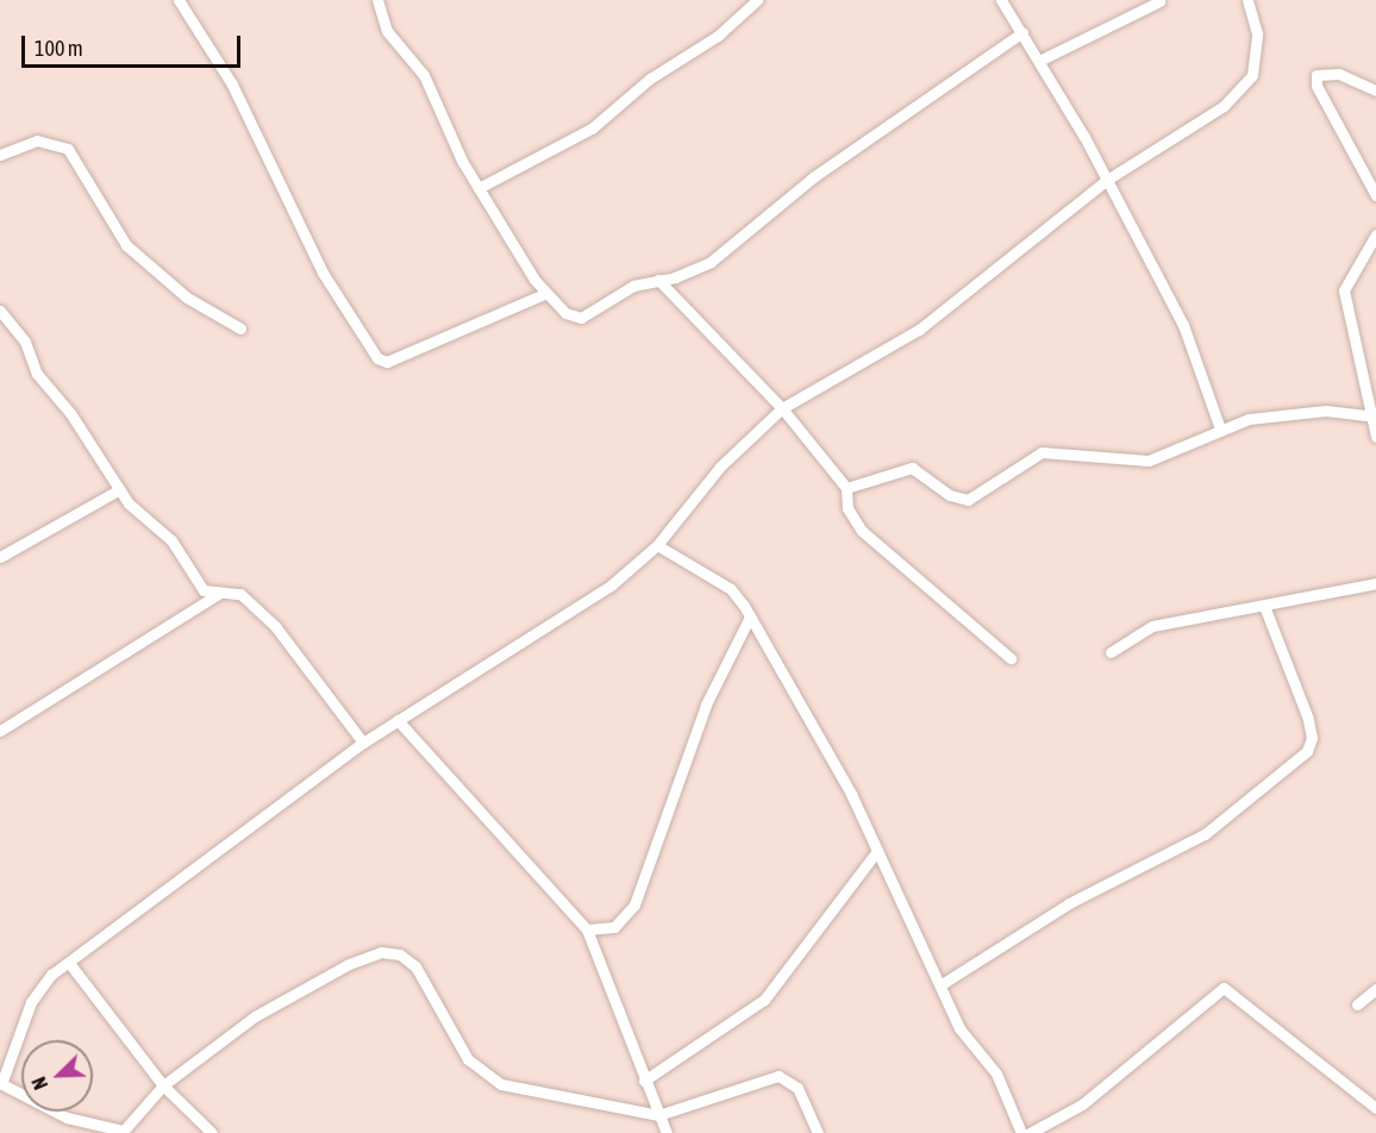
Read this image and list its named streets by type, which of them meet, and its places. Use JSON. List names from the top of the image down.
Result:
{
  "scale_bar": "100 m",
  "north": "bottom left"
}
